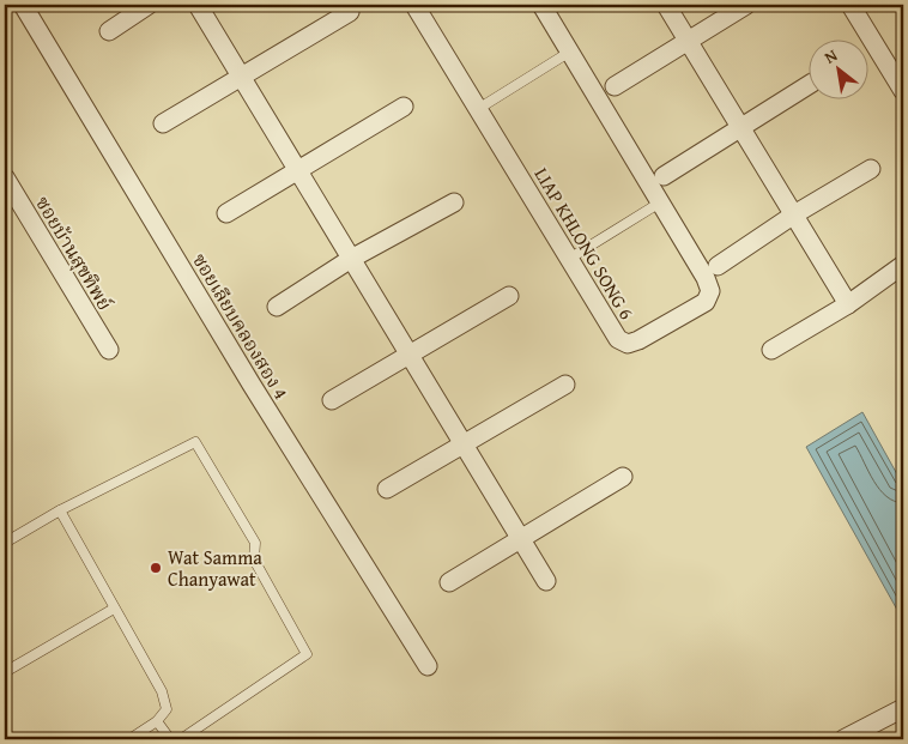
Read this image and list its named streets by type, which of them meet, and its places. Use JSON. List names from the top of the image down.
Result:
{
  "streets": {
    "street": ["LIAP KHLONG SONG 6", "ซอยบ้านสุขทิพย์", "ซอยเลียบคลองสอง 4"]
  },
  "places": ["Wat Samma Chanyawat"],
  "north": "top left"
}
